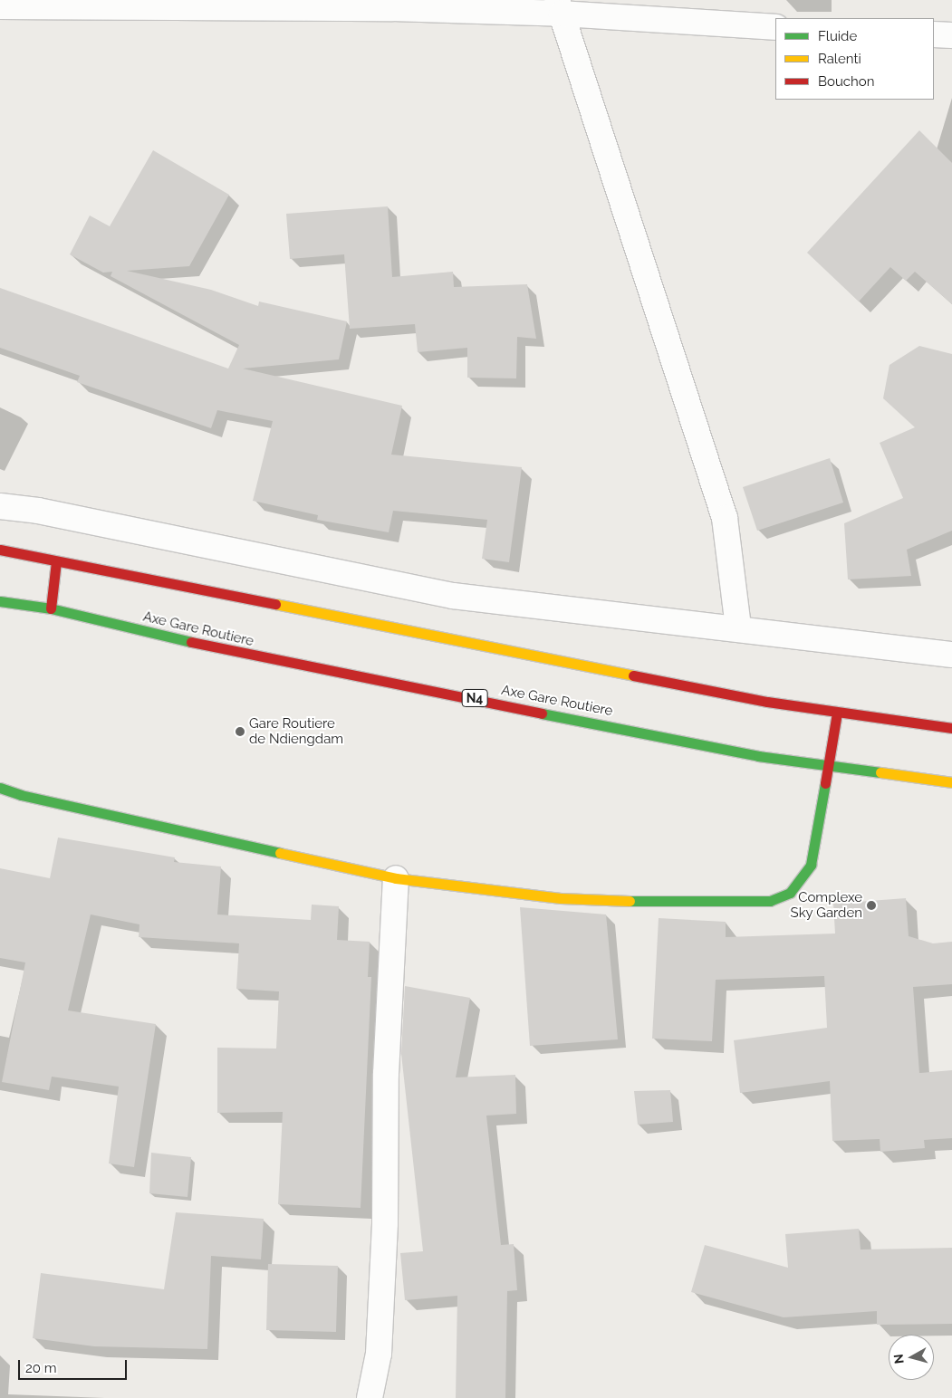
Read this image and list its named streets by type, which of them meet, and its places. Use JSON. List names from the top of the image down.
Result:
{
  "streets": {
    "main road": ["Axe Gare Routiere", "N4"]
  },
  "places": ["Gare Routiere de Ndiengdam", "Complexe Sky Garden"],
  "legend": ["Fluide", "Ralenti", "Bouchon"],
  "scale_bar": "20 m",
  "north": "left"
}
